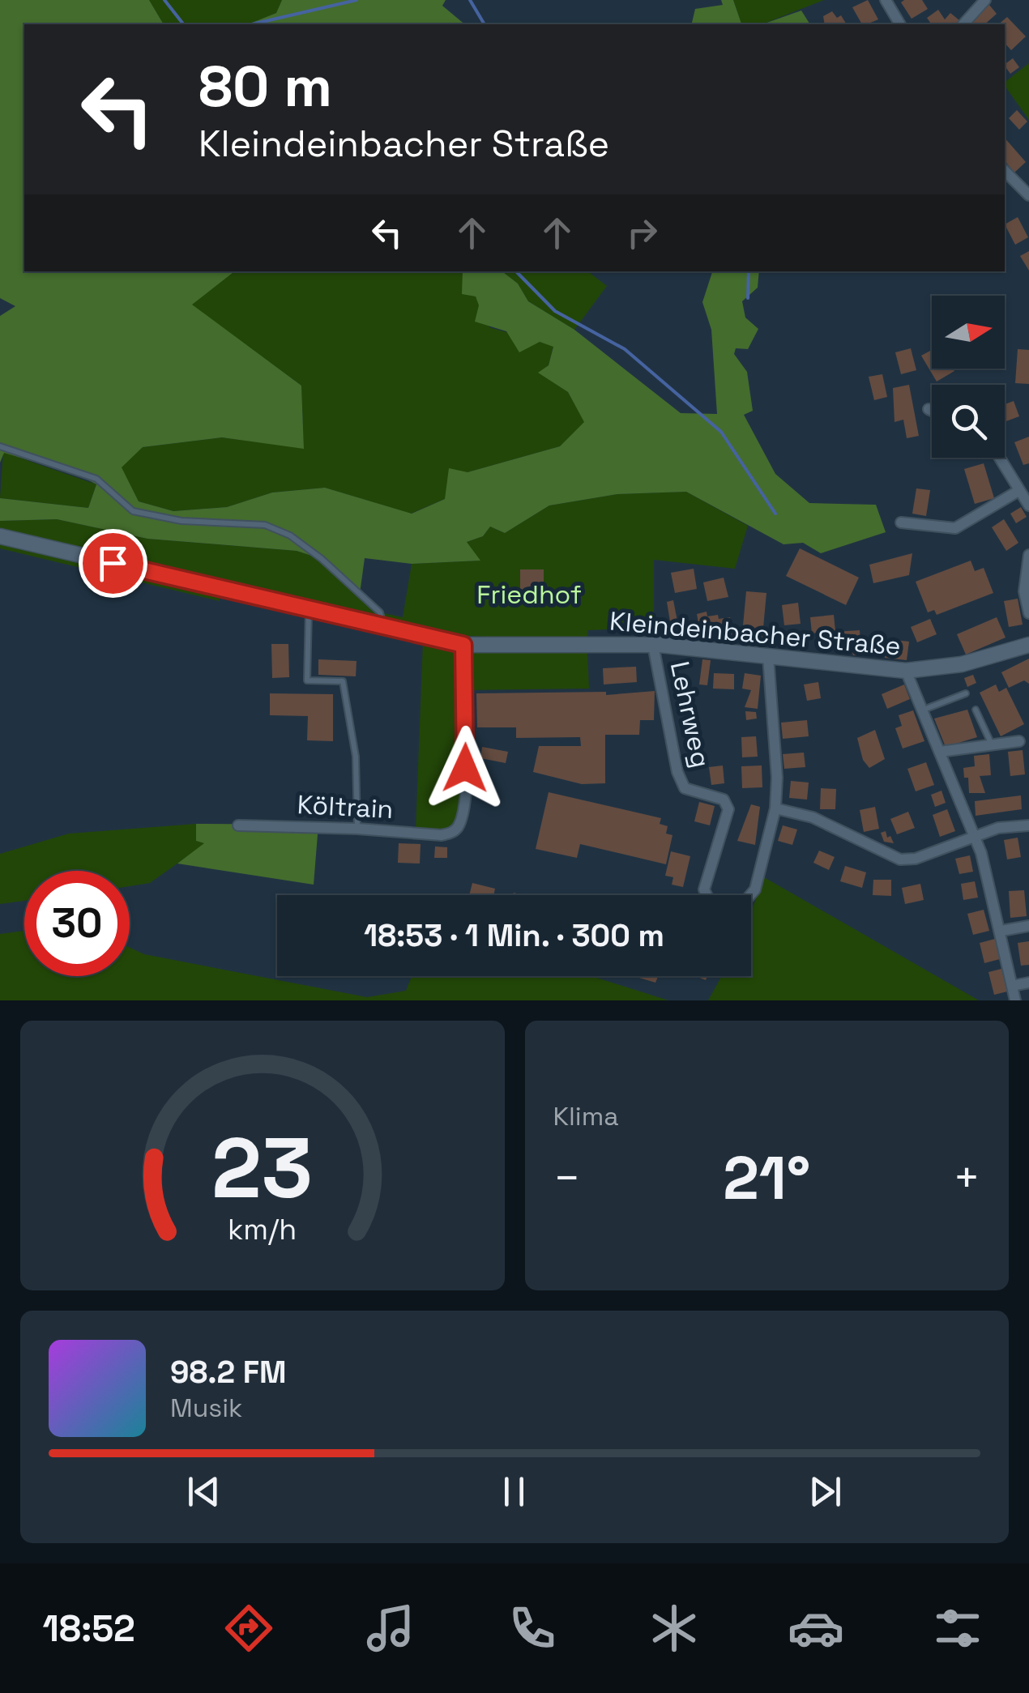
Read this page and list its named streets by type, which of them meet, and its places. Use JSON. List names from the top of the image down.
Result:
{
  "streets": {
    "street": ["Kleindeinbacher Straße", "Lehrweg", "Költrain"]
  },
  "crossings": [
    ["Kleindeinbacher Straße", "Lehrweg"],
    ["Kleindeinbacher Straße", "Költrain"]
  ],
  "parks": ["Friedhof"],
  "north": "right",
  "page": {
    "turn": ["80 m", "Kleindeinbacher Straße"],
    "limit": "30",
    "trip": "18:53 · 1 Min. · 300 m",
    "tile": "Klima",
    "heat": ["−", "21°", "+"],
    "song": ["98.2 FM", "Musik"],
    "tabs": "18:52",
    "gauge": ["23", "km/h"]
  }
}
